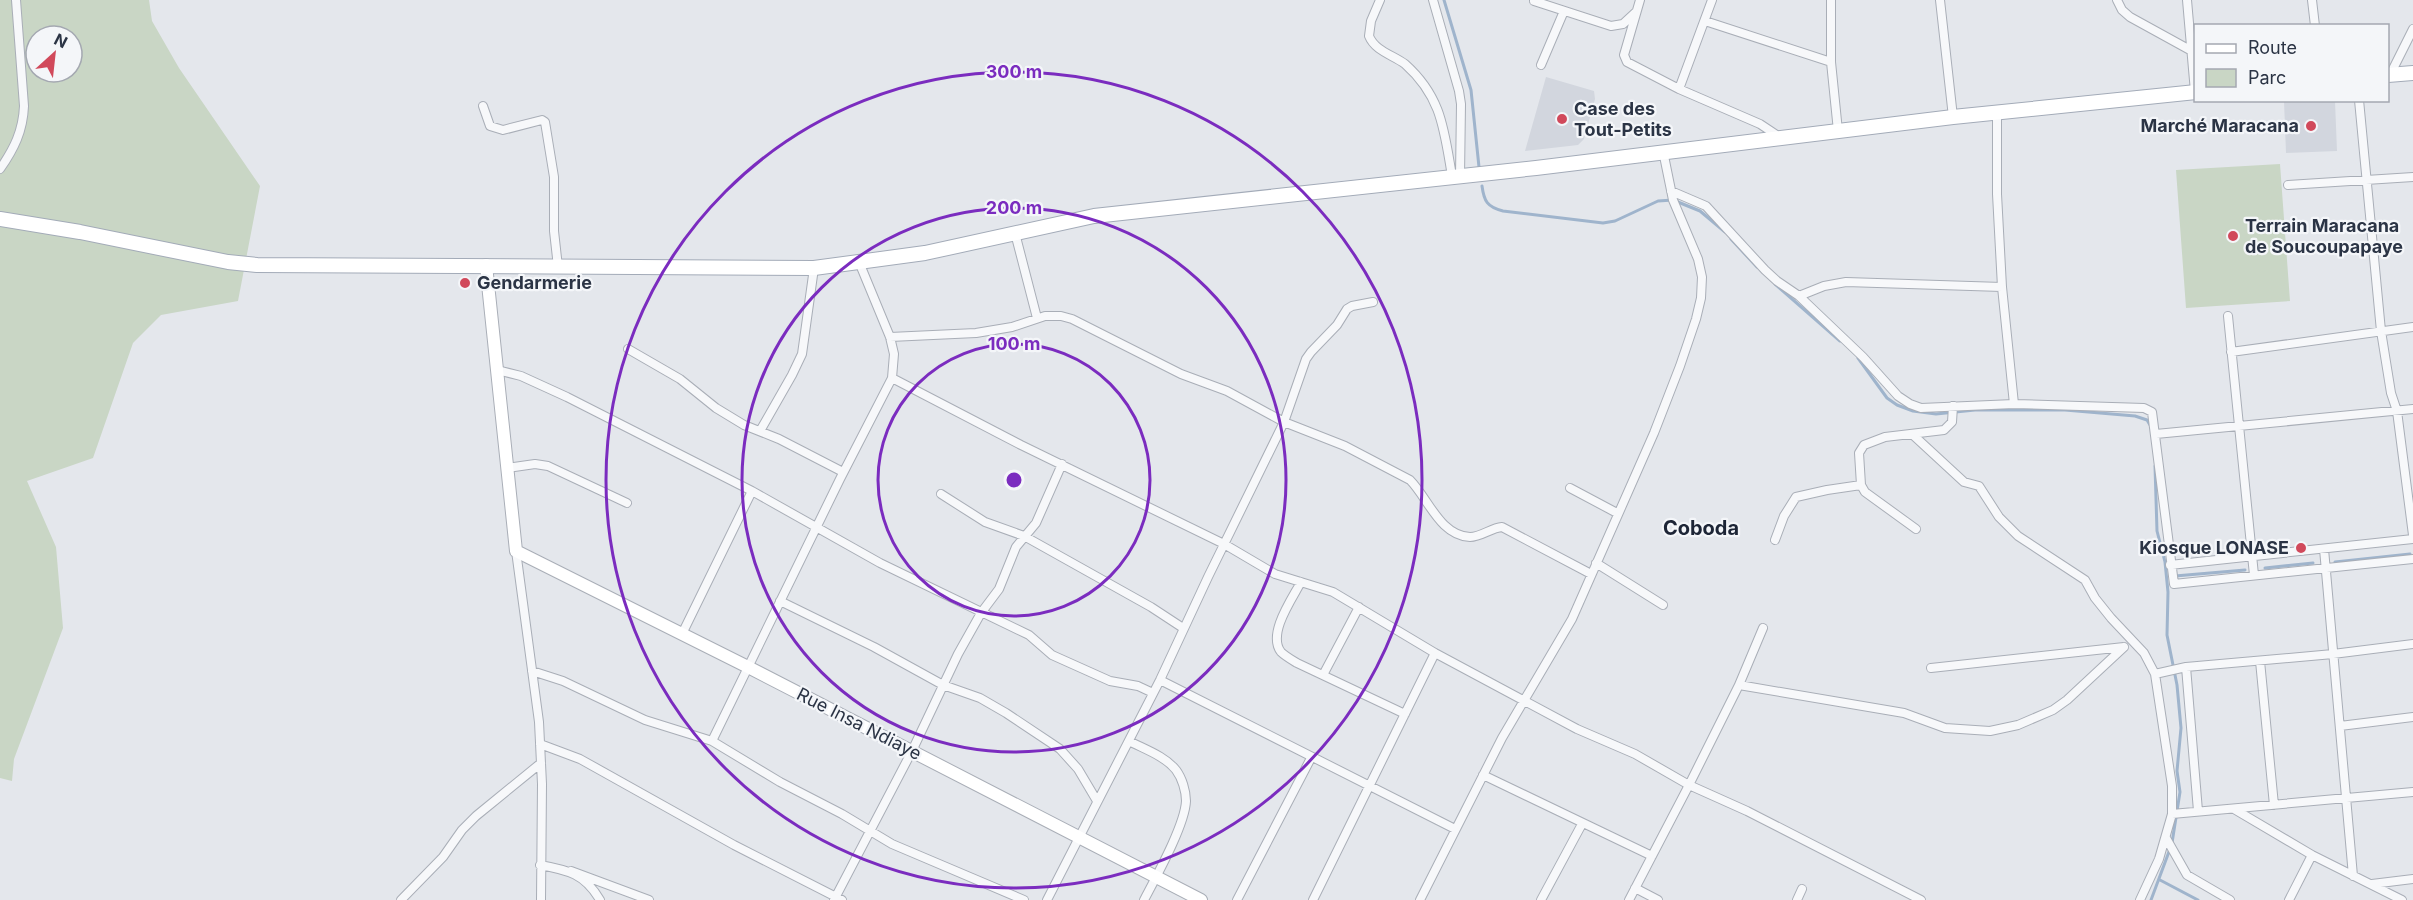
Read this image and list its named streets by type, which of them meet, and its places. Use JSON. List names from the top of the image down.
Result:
{
  "streets": {
    "main road": ["Rue Insa Ndiaye"]
  },
  "districts": ["Coboda"],
  "places": [
    "Case des Tout-Petits",
    "Marché Maracana",
    "Terrain Maracana de Soucoupapaye",
    "Gendarmerie",
    "Kiosque LONASE"
  ],
  "legend": ["Route", "Parc"],
  "north": "top right",
  "rings": ["300 m", "200 m", "100 m"]
}
